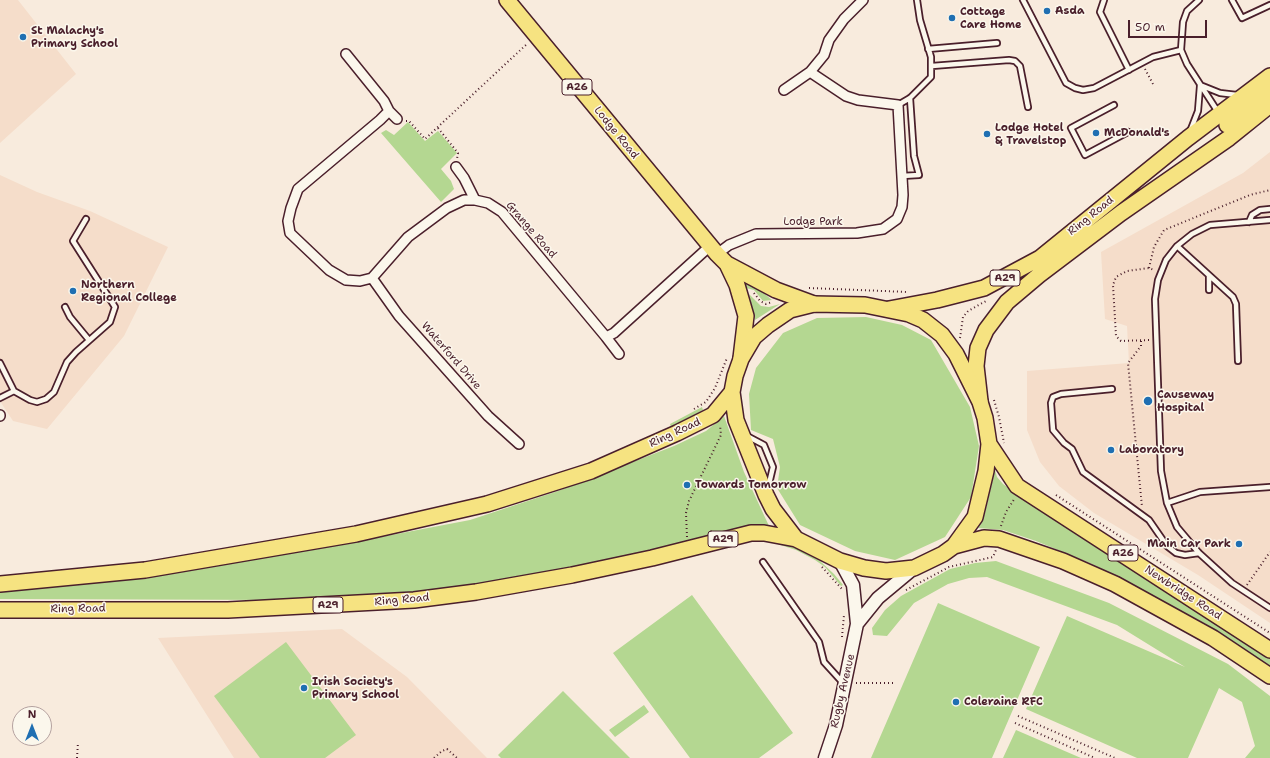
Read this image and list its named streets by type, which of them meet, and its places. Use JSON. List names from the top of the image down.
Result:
{
  "streets": {
    "main road": [
      "A26",
      "Lodge Road",
      "Ring Road",
      "A29",
      "Newbridge Road"
    ],
    "street": [
      "Lodge Park",
      "Grange Road",
      "Waterford Drive",
      "Rugby Avenue"
    ]
  },
  "crossings": [
    ["Lodge Road", "Lodge Park"],
    ["Lodge Road", "A29"],
    ["Ring Road", "A29"],
    ["A29", "Newbridge Road"],
    ["A29", "Rugby Avenue"]
  ],
  "places": [
    "Asda",
    "Cottage Care Home",
    "St Malachy's Primary School",
    "McDonald's",
    "Lodge Hotel & Travelstop",
    "Northern Regional College",
    "Causeway Hospital",
    "Laboratory",
    "Towards Tomorrow",
    "Main Car Park",
    "Irish Society's Primary School",
    "Coleraine RFC"
  ],
  "scale_bar": "50 m",
  "north": "top"
}
